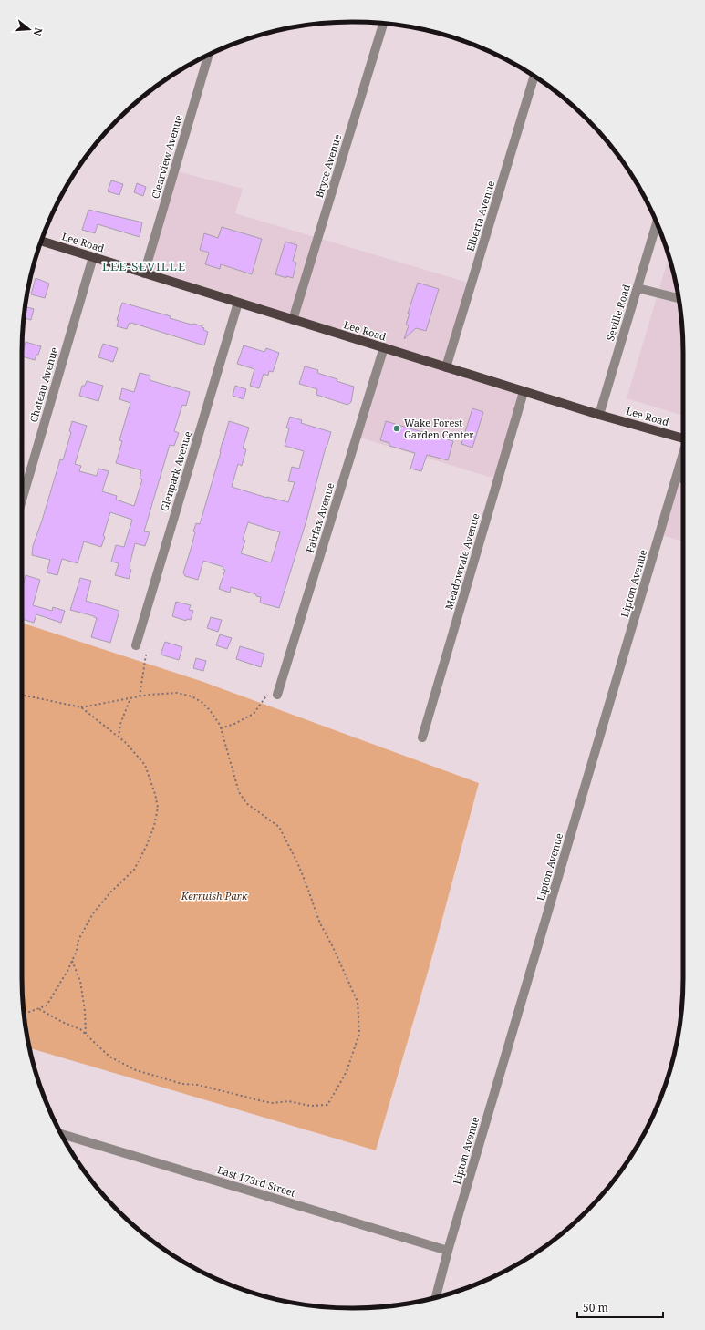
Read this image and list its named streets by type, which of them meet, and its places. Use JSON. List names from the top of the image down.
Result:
{
  "streets": {
    "main road": ["Lee Road"],
    "street": [
      "Clearview Avenue",
      "Bryce Avenue",
      "Elberta Avenue",
      "Seville Road",
      "Chateau Avenue",
      "Glenpark Avenue",
      "Fairfax Avenue",
      "Meadowvale Avenue",
      "Lipton Avenue",
      "East 173rd Street"
    ]
  },
  "crossings": [
    ["Clearview Avenue", "Lee Road"],
    ["Bryce Avenue", "Lee Road"],
    ["Elberta Avenue", "Lee Road"],
    ["Lee Road", "Seville Road"],
    ["Lee Road", "Chateau Avenue"],
    ["Lee Road", "Glenpark Avenue"],
    ["Lee Road", "Fairfax Avenue"],
    ["Lee Road", "Meadowvale Avenue"],
    ["Lipton Avenue", "East 173rd Street"]
  ],
  "districts": ["LEE-SEVILLE"],
  "parks": ["Kerruish Park"],
  "places": ["Wake Forest Garden Center"],
  "scale_bar": "50 m",
  "north": "right"
}
